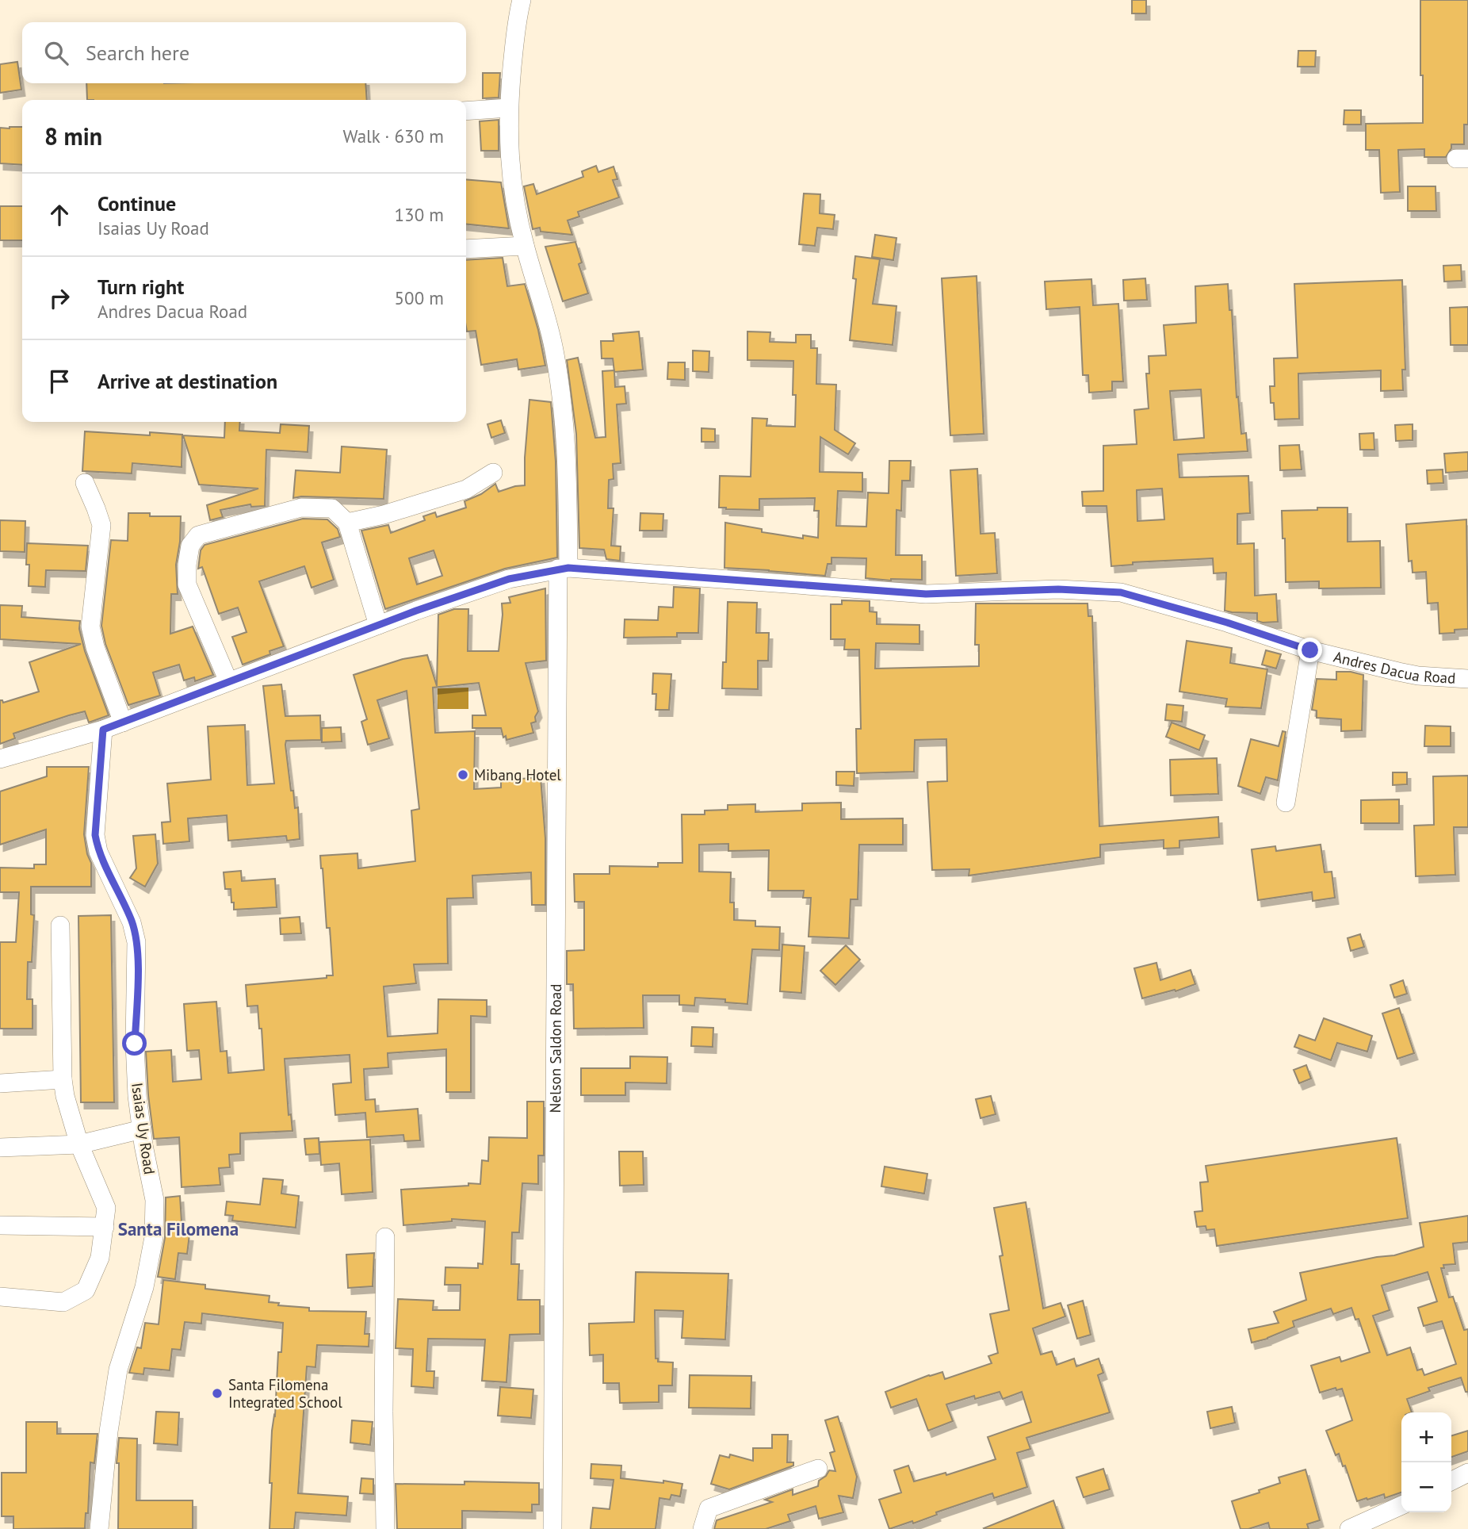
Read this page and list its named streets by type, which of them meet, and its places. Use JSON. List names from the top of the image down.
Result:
{
  "streets": {
    "street": ["Andres Dacua Road", "Nelson Saldon Road", "Isaias Uy Road"]
  },
  "crossings": [
    ["Andres Dacua Road", "Nelson Saldon Road"],
    ["Andres Dacua Road", "Isaias Uy Road"]
  ],
  "districts": ["Santa Filomena"],
  "places": ["Mibang Hotel", "Santa Filomena Integrated School"],
  "page": {
    "search": "Search here",
    "heading": ["8 min", "Walk · 630 m"],
    "list": [
      ["Continue", "Isaias Uy Road", "130 m"],
      ["Turn right", "Andres Dacua Road", "500 m"],
      "Arrive at destination"
    ],
    "map_buttons": ["+", "−"]
  }
}
